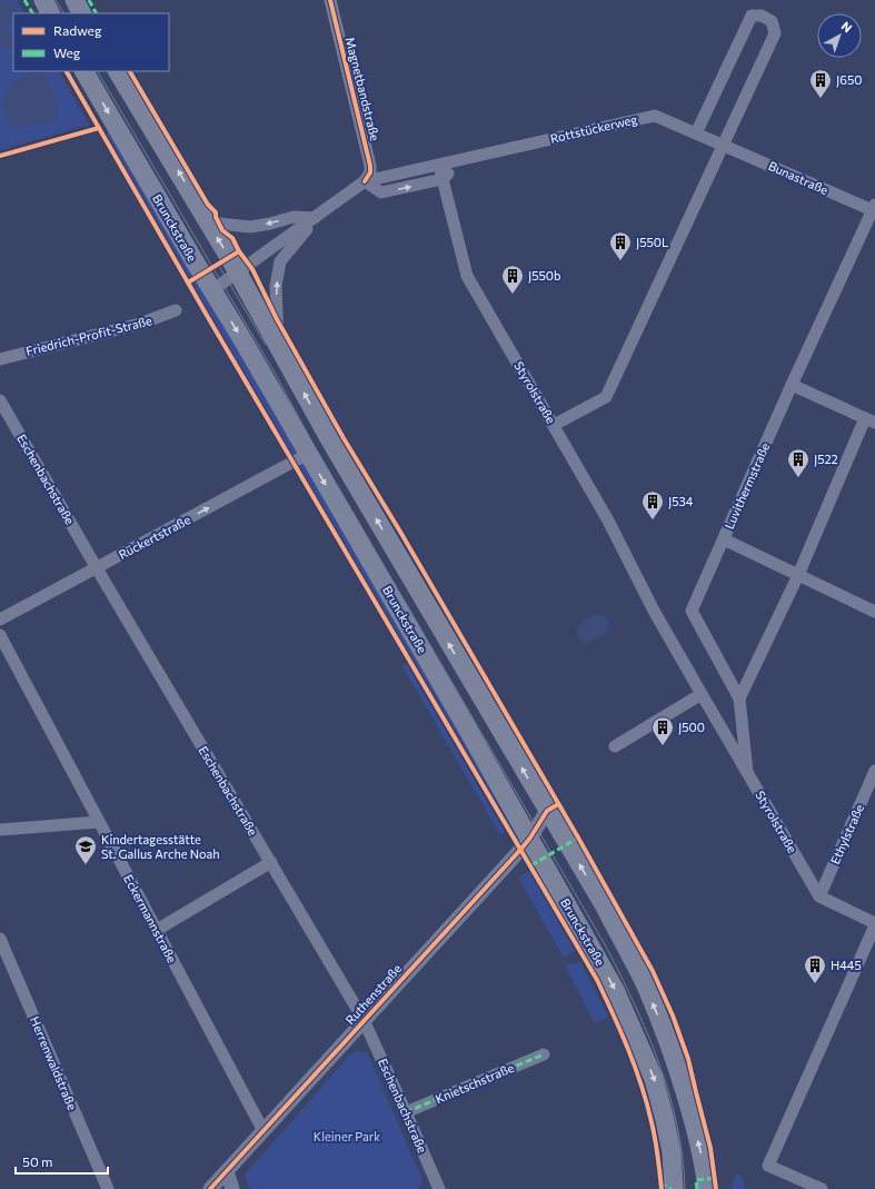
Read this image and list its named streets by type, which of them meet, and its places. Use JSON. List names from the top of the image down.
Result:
{
  "streets": {
    "main road": ["Brunckstraße"],
    "street": [
      "Magnetbandstraße",
      "Rottstückerweg",
      "Bunastraße",
      "Friedrich-Profit-Straße",
      "Styrolstraße",
      "Eschenbachstraße",
      "Luvithermstraße",
      "Rückertstraße",
      "Ethylstraße",
      "Eckermannstraße",
      "Ruthenstraße",
      "Herrenwaldstraße",
      "Knietschstraße"
    ]
  },
  "crossings": [
    ["Magnetbandstraße", "Rottstückerweg"],
    ["Rottstückerweg", "Bunastraße"],
    ["Rottstückerweg", "Brunckstraße"],
    ["Rottstückerweg", "Styrolstraße"],
    ["Bunastraße", "Luvithermstraße"],
    ["Brunckstraße", "Rückertstraße"],
    ["Brunckstraße", "Ruthenstraße"],
    ["Styrolstraße", "Luvithermstraße"],
    ["Styrolstraße", "Ethylstraße"],
    ["Eschenbachstraße", "Rückertstraße"],
    ["Eschenbachstraße", "Ruthenstraße"],
    ["Eschenbachstraße", "Knietschstraße"],
    ["Eckermannstraße", "Ruthenstraße"]
  ],
  "one_way": ["Rückertstraße"],
  "parks": ["Kleiner Park"],
  "places": {
    "building": [
      "J650",
      "J550L",
      "J550b",
      "J522",
      "J534",
      "J500",
      "H445"
    ],
    "school or university": ["Kindertagesstätte St. Gallus Arche Noah"]
  },
  "legend": ["Radweg", "Weg"],
  "scale_bar": "50 m",
  "north": "top right"
}
